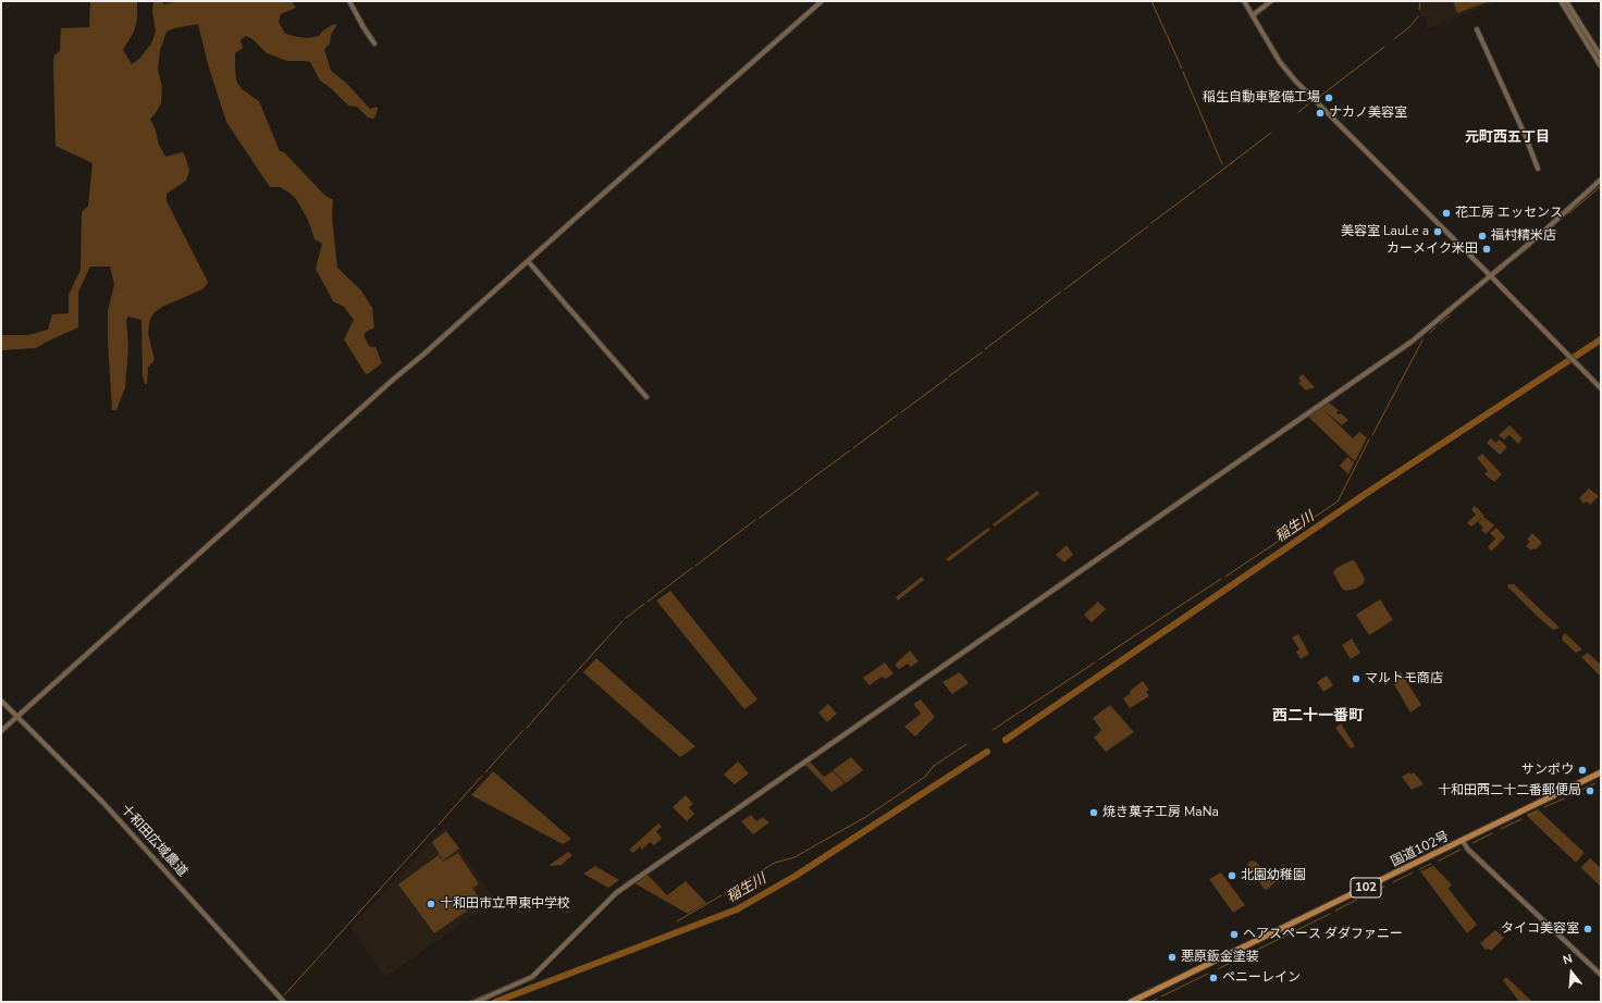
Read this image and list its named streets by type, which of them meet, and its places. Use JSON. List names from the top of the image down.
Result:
{
  "streets": {
    "highway": ["国道102号", "102"],
    "street": ["十和田広域農道"]
  },
  "districts": ["元町西五丁目", "西二十一番町"],
  "water": ["稲生川"],
  "places": [
    "稲生自動車整備工場",
    "ナカノ美容室",
    "花工房 エッセンス",
    "美容室 LauLe a",
    "福村精米店",
    "カーメイク米田",
    "マルトモ商店",
    "サンポウ",
    "十和田西二十二番郵便局",
    "焼き菓子工房 MaNa",
    "北園幼稚園",
    "十和田市立甲東中学校",
    "タイコ美容室",
    "ヘアスペース ダダファニー",
    "悪原鈑金塗装",
    "ペニーレイン"
  ],
  "north": "top"
}
